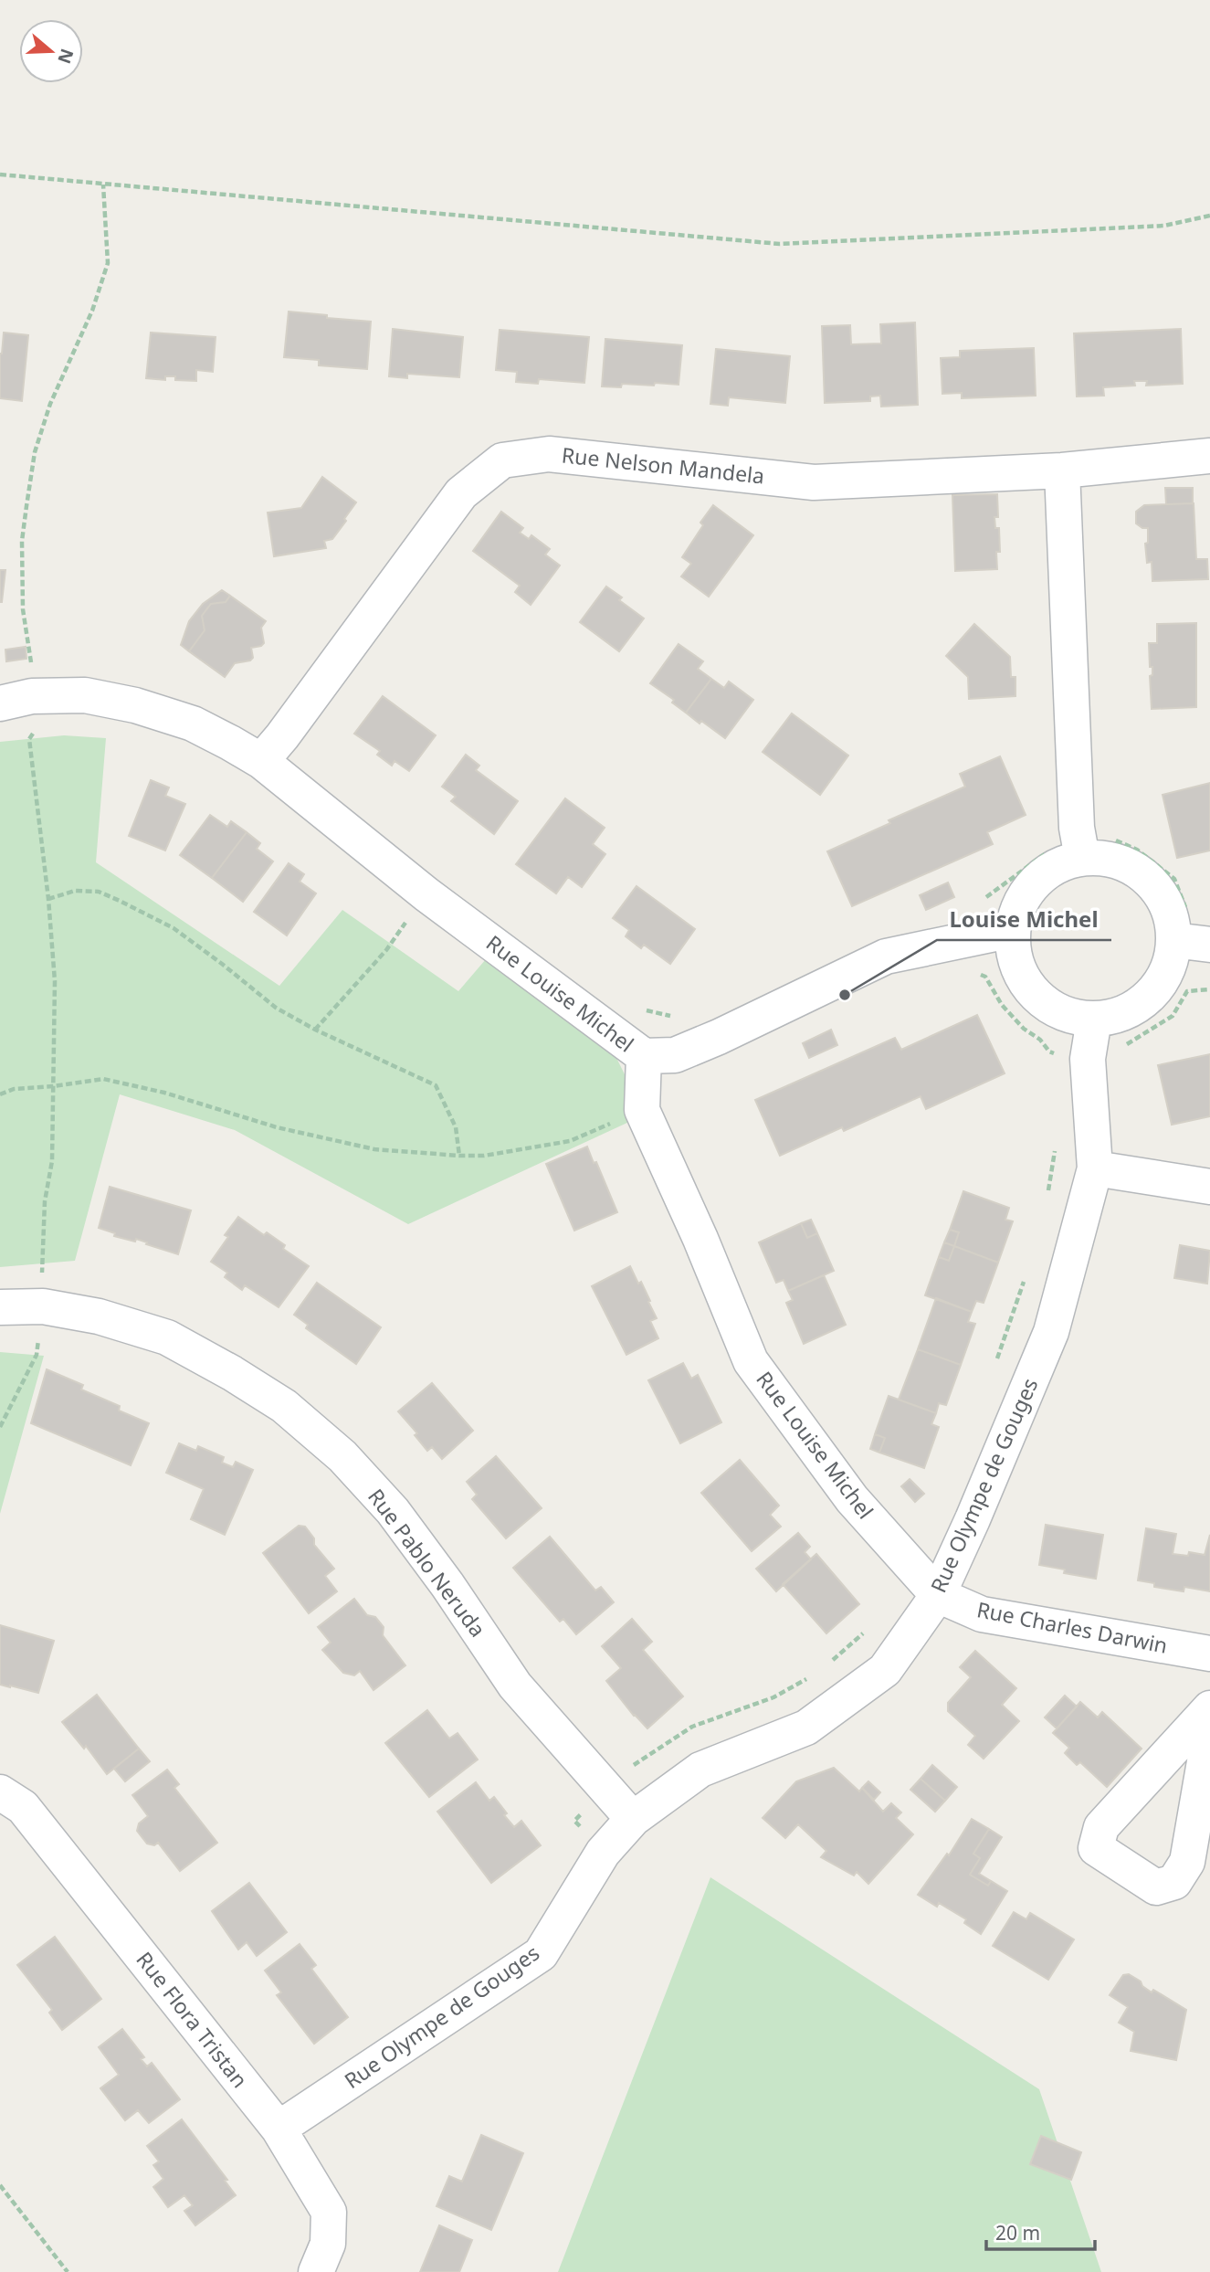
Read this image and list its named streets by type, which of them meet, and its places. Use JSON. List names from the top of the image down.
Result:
{
  "streets": {
    "street": [
      "Rue Nelson Mandela",
      "Rue Louise Michel",
      "Rue Olympe de Gouges",
      "Rue Pablo Neruda",
      "Rue Charles Darwin",
      "Rue Flora Tristan"
    ]
  },
  "crossings": [
    ["Rue Nelson Mandela", "Rue Louise Michel"],
    ["Rue Louise Michel", "Rue Olympe de Gouges"],
    ["Rue Louise Michel", "Rue Charles Darwin"],
    ["Rue Olympe de Gouges", "Rue Pablo Neruda"],
    ["Rue Olympe de Gouges", "Rue Charles Darwin"],
    ["Rue Olympe de Gouges", "Rue Flora Tristan"]
  ],
  "places": ["Louise Michel"],
  "scale_bar": "20 m",
  "north": "right"
}
